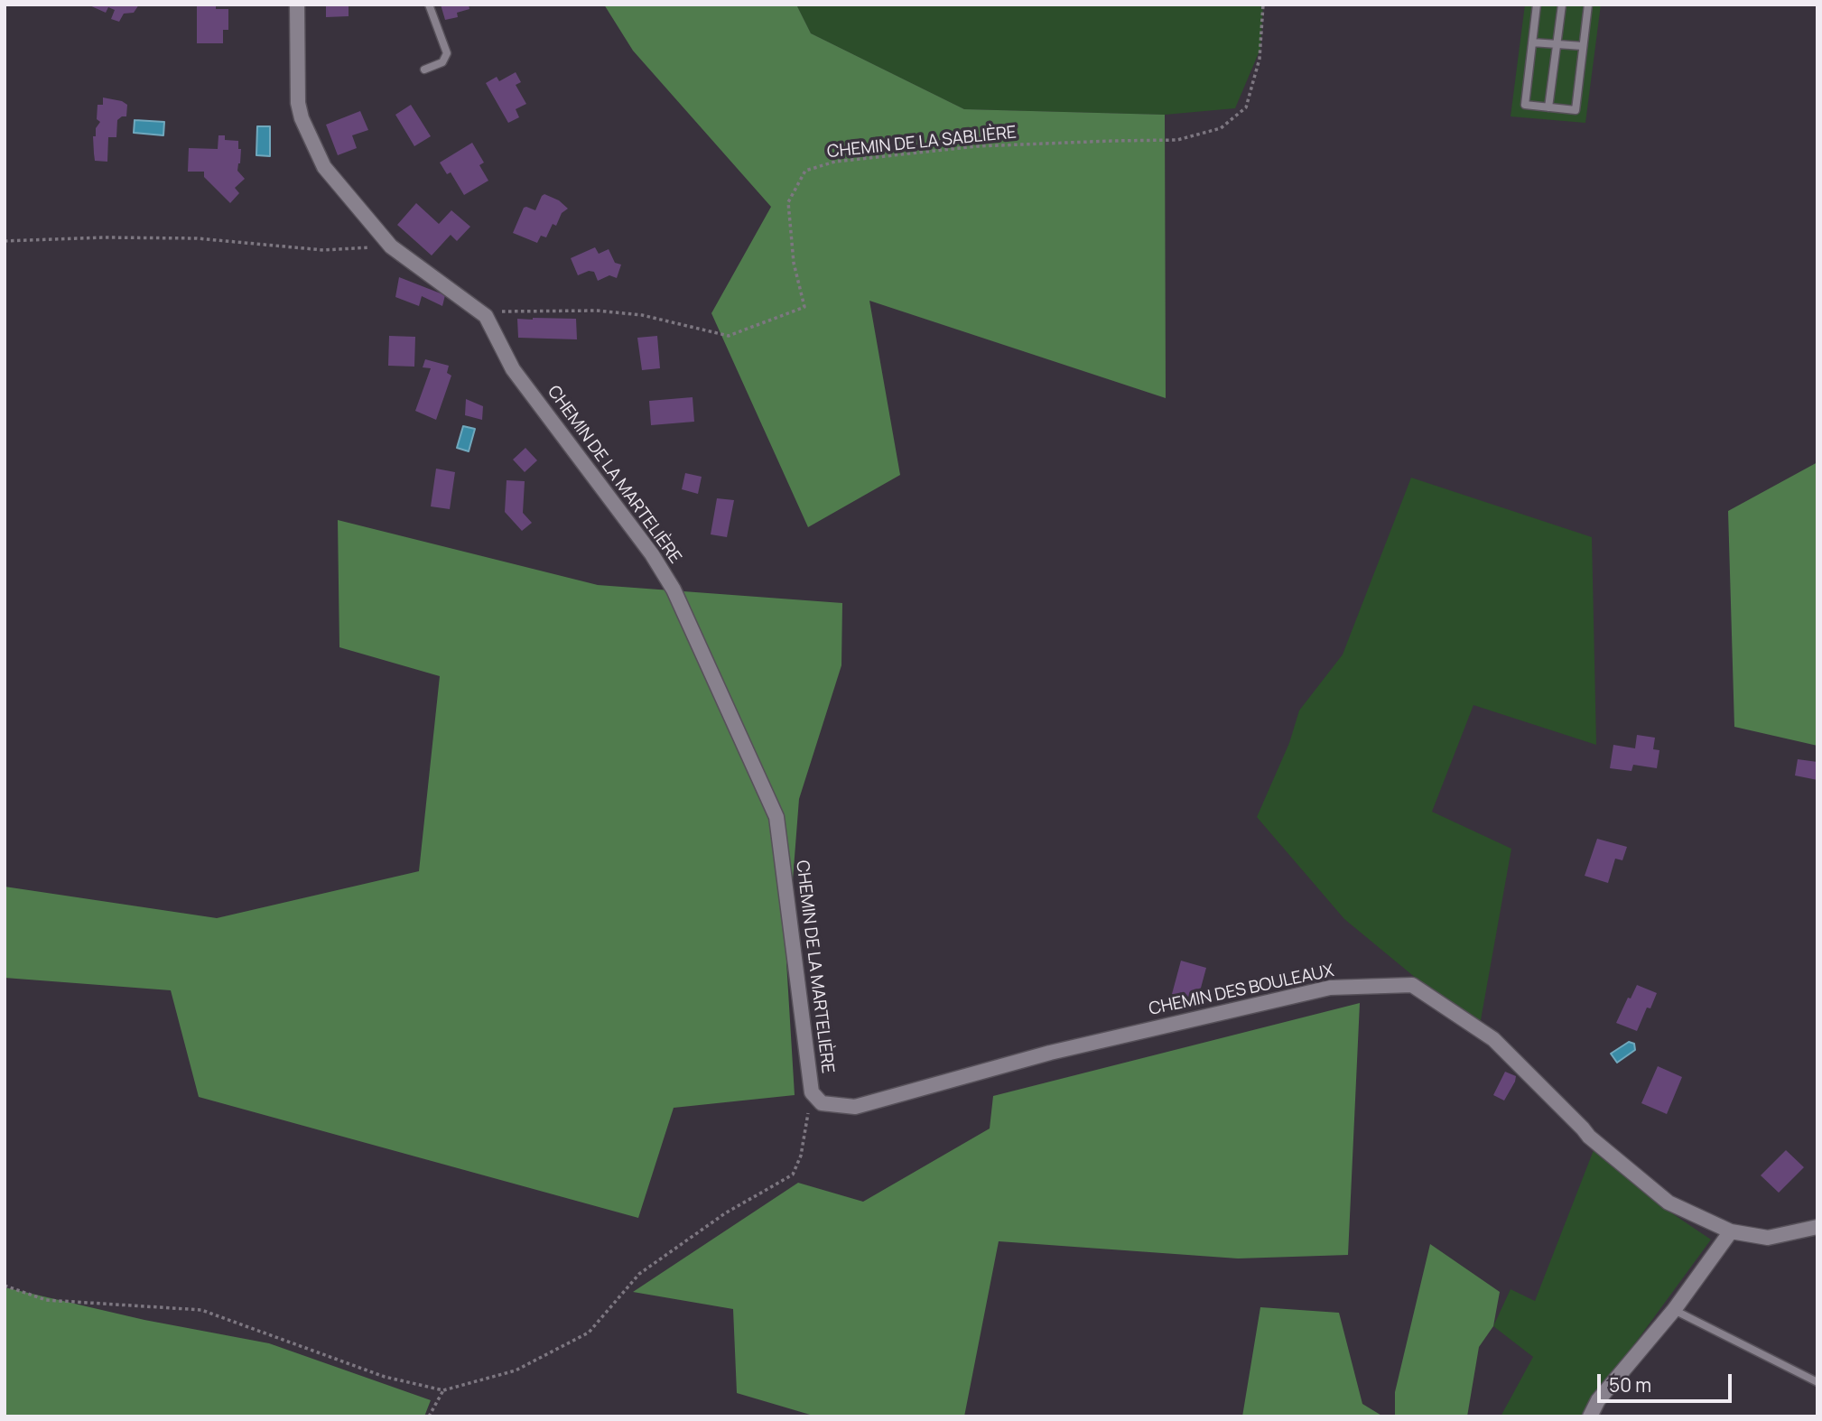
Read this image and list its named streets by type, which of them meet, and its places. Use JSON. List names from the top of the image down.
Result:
{
  "streets": {
    "street": ["CHEMIN DE LA MARTELIÈRE", "CHEMIN DES BOULEAUX"],
    "path": ["CHEMIN DE LA SABLIÈRE"]
  },
  "crossings": [
    ["CHEMIN DE LA SABLIÈRE", "CHEMIN DE LA MARTELIÈRE"],
    ["CHEMIN DE LA MARTELIÈRE", "CHEMIN DES BOULEAUX"]
  ],
  "scale_bar": "50 m"
}
